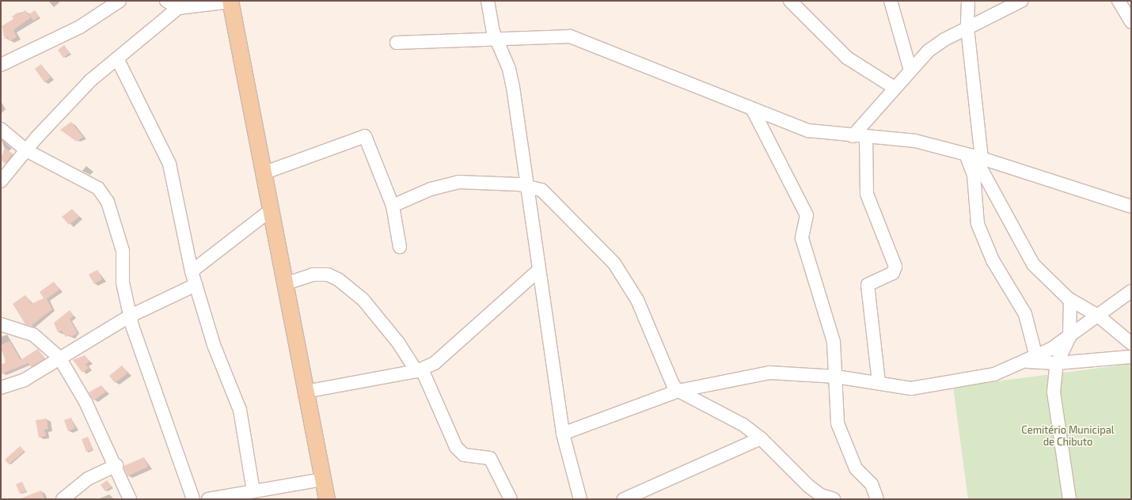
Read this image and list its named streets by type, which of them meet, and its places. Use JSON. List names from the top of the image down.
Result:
{
  "parks": ["Cemitério Municipal de Chibuto"]
}
